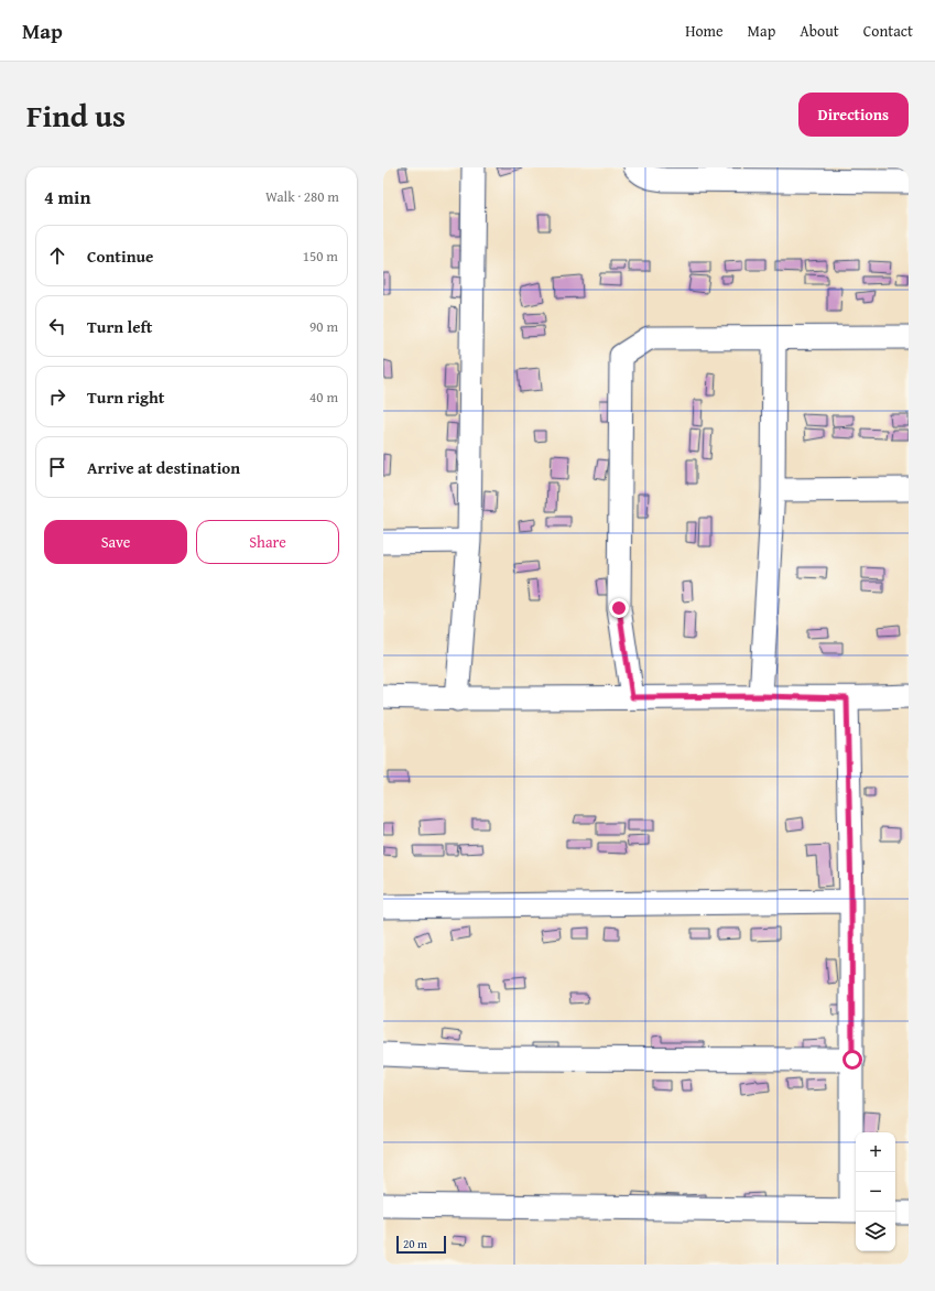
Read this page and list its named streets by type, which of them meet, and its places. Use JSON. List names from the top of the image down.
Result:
{
  "scale_bar": "20 m",
  "page": {
    "header": "Map",
    "nav": [
      "Home",
      "Map",
      "About",
      "Contact"
    ],
    "title": "Find us",
    "buttons": [
      "Directions",
      ["Save", "Share"]
    ],
    "heading": ["4 min", "Walk · 280 m"],
    "list": [
      ["Continue", "150 m"],
      ["Turn left", "90 m"],
      ["Turn right", "40 m"],
      "Arrive at destination"
    ],
    "map_buttons": ["+", "−"],
    "scale": "20 m"
  }
}
